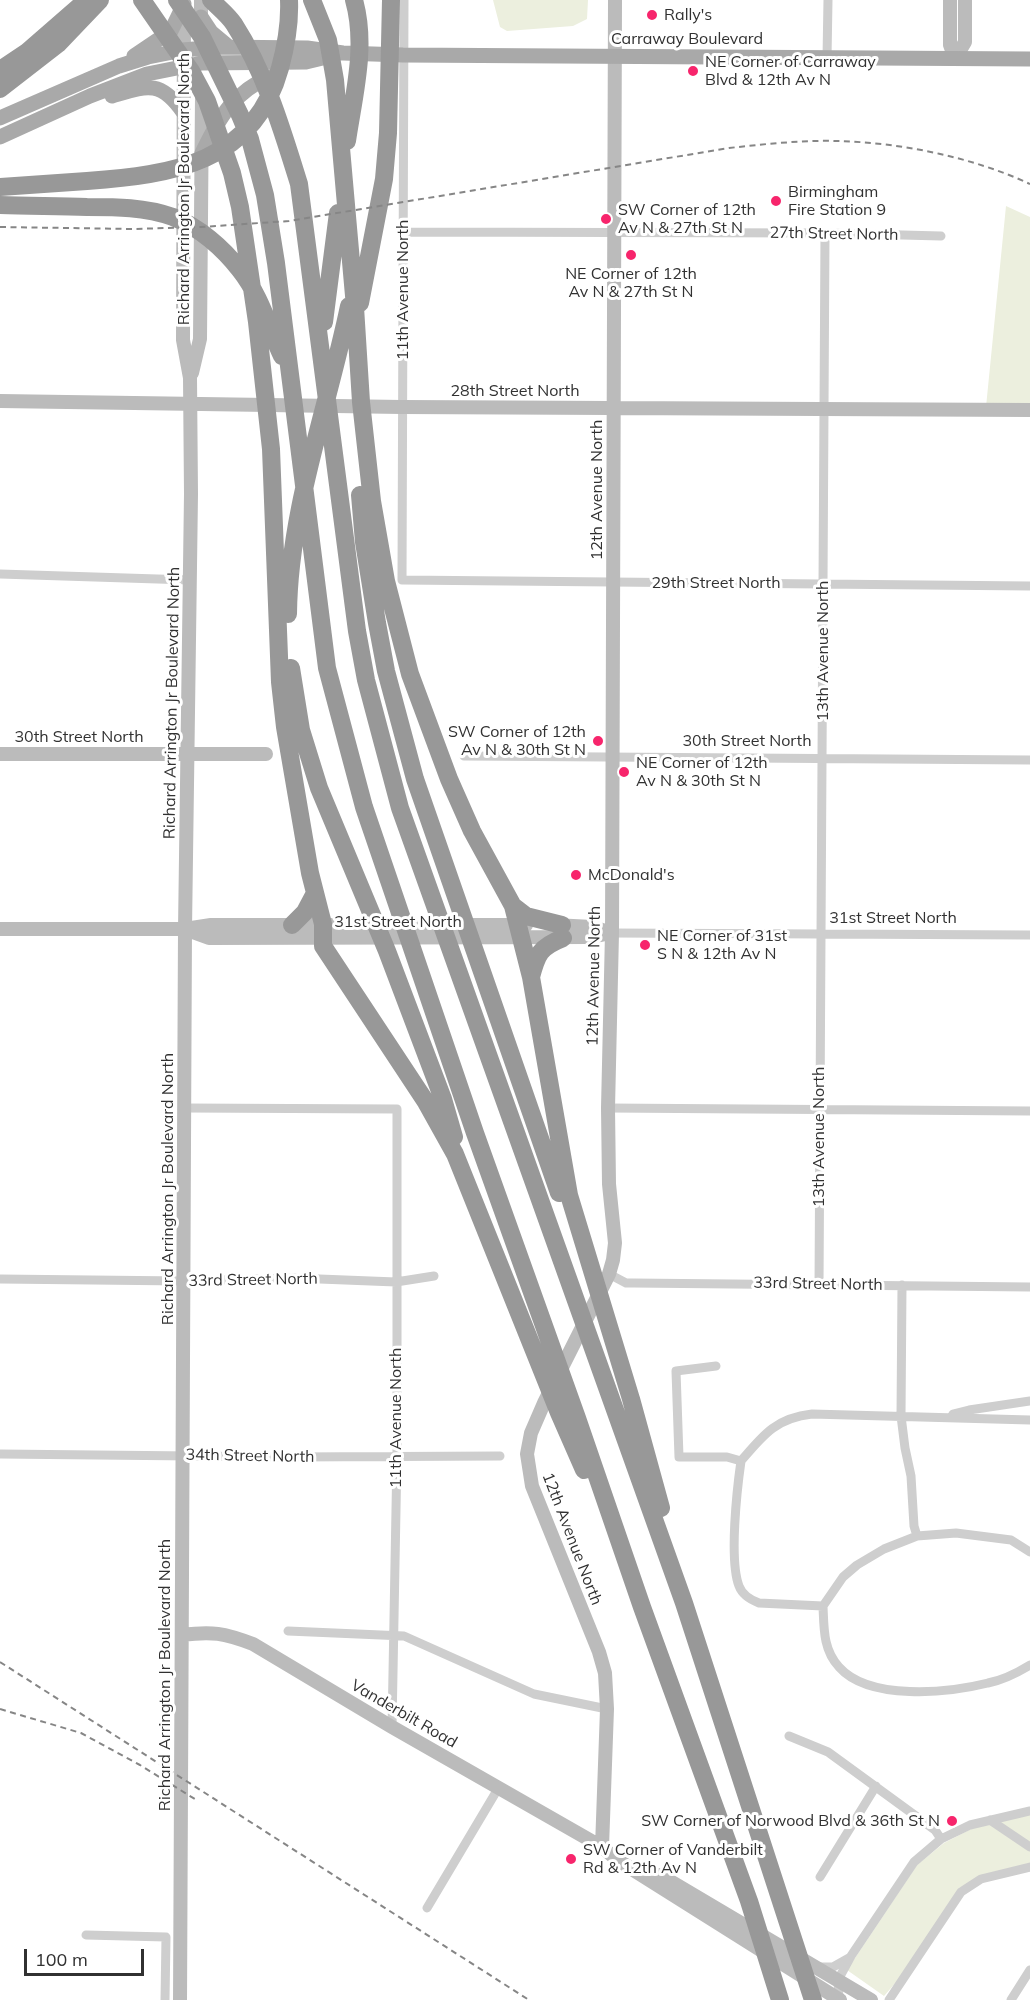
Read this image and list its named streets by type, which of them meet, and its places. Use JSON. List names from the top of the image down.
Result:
{
  "streets": {
    "main road": ["Carraway Boulevard"],
    "street": [
      "Richard Arrington Jr Boulevard North",
      "27th Street North",
      "11th Avenue North",
      "28th Street North",
      "12th Avenue North",
      "29th Street North",
      "13th Avenue North",
      "30th Street North",
      "31st Street North",
      "33rd Street North",
      "34th Street North",
      "Vanderbilt Road"
    ]
  },
  "crossings": [
    ["Carraway Boulevard", "Richard Arrington Jr Boulevard North"],
    ["Carraway Boulevard", "11th Avenue North"],
    ["Carraway Boulevard", "12th Avenue North"],
    ["Richard Arrington Jr Boulevard North", "11th Avenue North"],
    ["Richard Arrington Jr Boulevard North", "28th Street North"],
    ["Richard Arrington Jr Boulevard North", "30th Street North"],
    ["Richard Arrington Jr Boulevard North", "31st Street North"],
    ["Richard Arrington Jr Boulevard North", "33rd Street North"],
    ["Richard Arrington Jr Boulevard North", "34th Street North"],
    ["Richard Arrington Jr Boulevard North", "Vanderbilt Road"],
    ["27th Street North", "11th Avenue North"],
    ["27th Street North", "12th Avenue North"],
    ["27th Street North", "13th Avenue North"],
    ["11th Avenue North", "28th Street North"],
    ["11th Avenue North", "29th Street North"],
    ["11th Avenue North", "33rd Street North"],
    ["11th Avenue North", "34th Street North"],
    ["11th Avenue North", "Vanderbilt Road"],
    ["28th Street North", "12th Avenue North"],
    ["28th Street North", "13th Avenue North"],
    ["12th Avenue North", "29th Street North"],
    ["12th Avenue North", "30th Street North"],
    ["12th Avenue North", "31st Street North"],
    ["12th Avenue North", "33rd Street North"],
    ["12th Avenue North", "Vanderbilt Road"],
    ["29th Street North", "13th Avenue North"],
    ["13th Avenue North", "30th Street North"],
    ["13th Avenue North", "31st Street North"],
    ["13th Avenue North", "33rd Street North"]
  ],
  "places": [
    "Rally's",
    "NE Corner of Carraway Blvd & 12th Av N",
    "Birmingham Fire Station 9",
    "SW Corner of 12th Av N & 27th St N",
    "NE Corner of 12th Av N & 27th St N",
    "SW Corner of 12th Av N & 30th St N",
    "NE Corner of 12th Av N & 30th St N",
    "McDonald's",
    "NE Corner of 31st S N & 12th Av N",
    "SW Corner of Norwood Blvd & 36th St N",
    "SW Corner of Vanderbilt Rd & 12th Av N"
  ],
  "scale_bar": "100 m"
}
